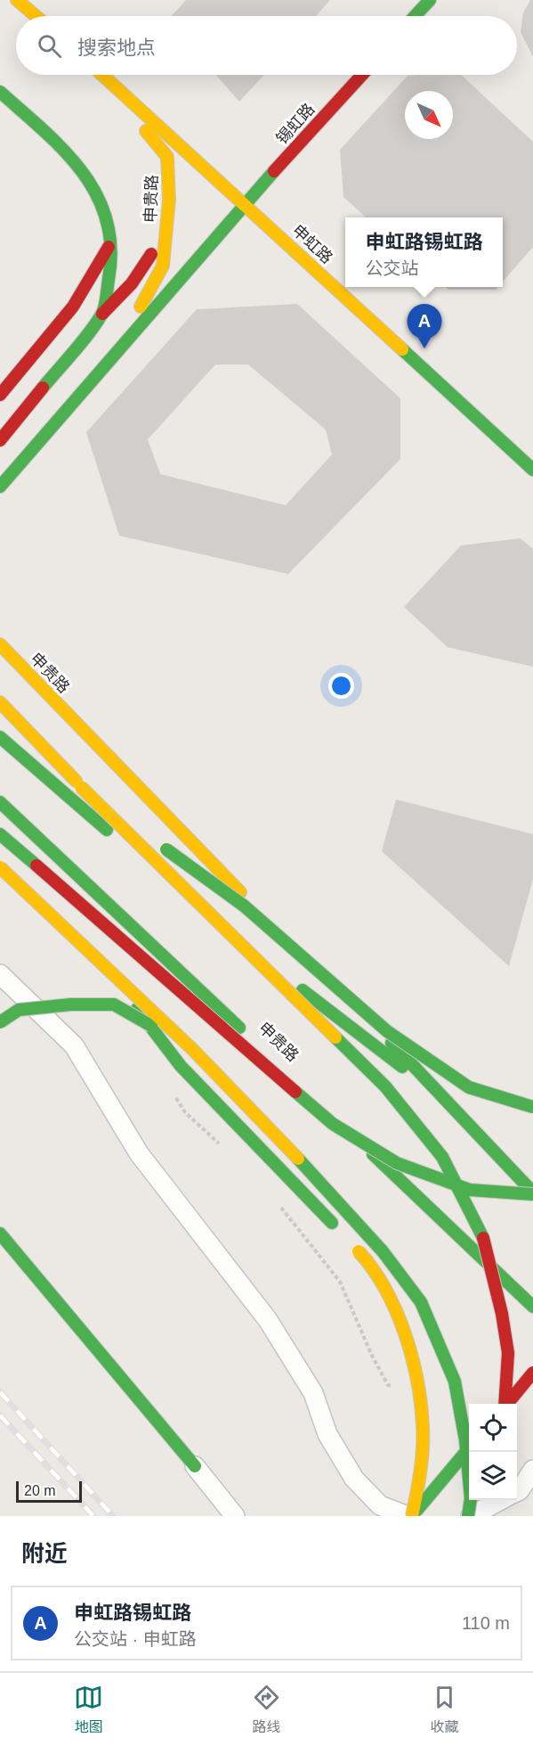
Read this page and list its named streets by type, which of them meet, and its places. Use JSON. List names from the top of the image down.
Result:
{
  "streets": {
    "main road": ["锡虹路", "申贵路", "申虹路"]
  },
  "crossings": [
    ["锡虹路", "申贵路"],
    ["锡虹路", "申虹路"],
    ["申贵路", "申虹路"]
  ],
  "scale_bar": "20 m",
  "north": "bottom right",
  "page": {
    "search": "搜索地点",
    "popup": ["申虹路锡虹路", "公交站"],
    "pins": "A",
    "scale": "20 m",
    "heading": "附近",
    "list": [
      {
        "mark": "A",
        "name": "申虹路锡虹路",
        "note": "公交站 · 申虹路",
        "value": "110 m"
      }
    ],
    "nav": ["地图", "路线", "收藏"]
  }
}
